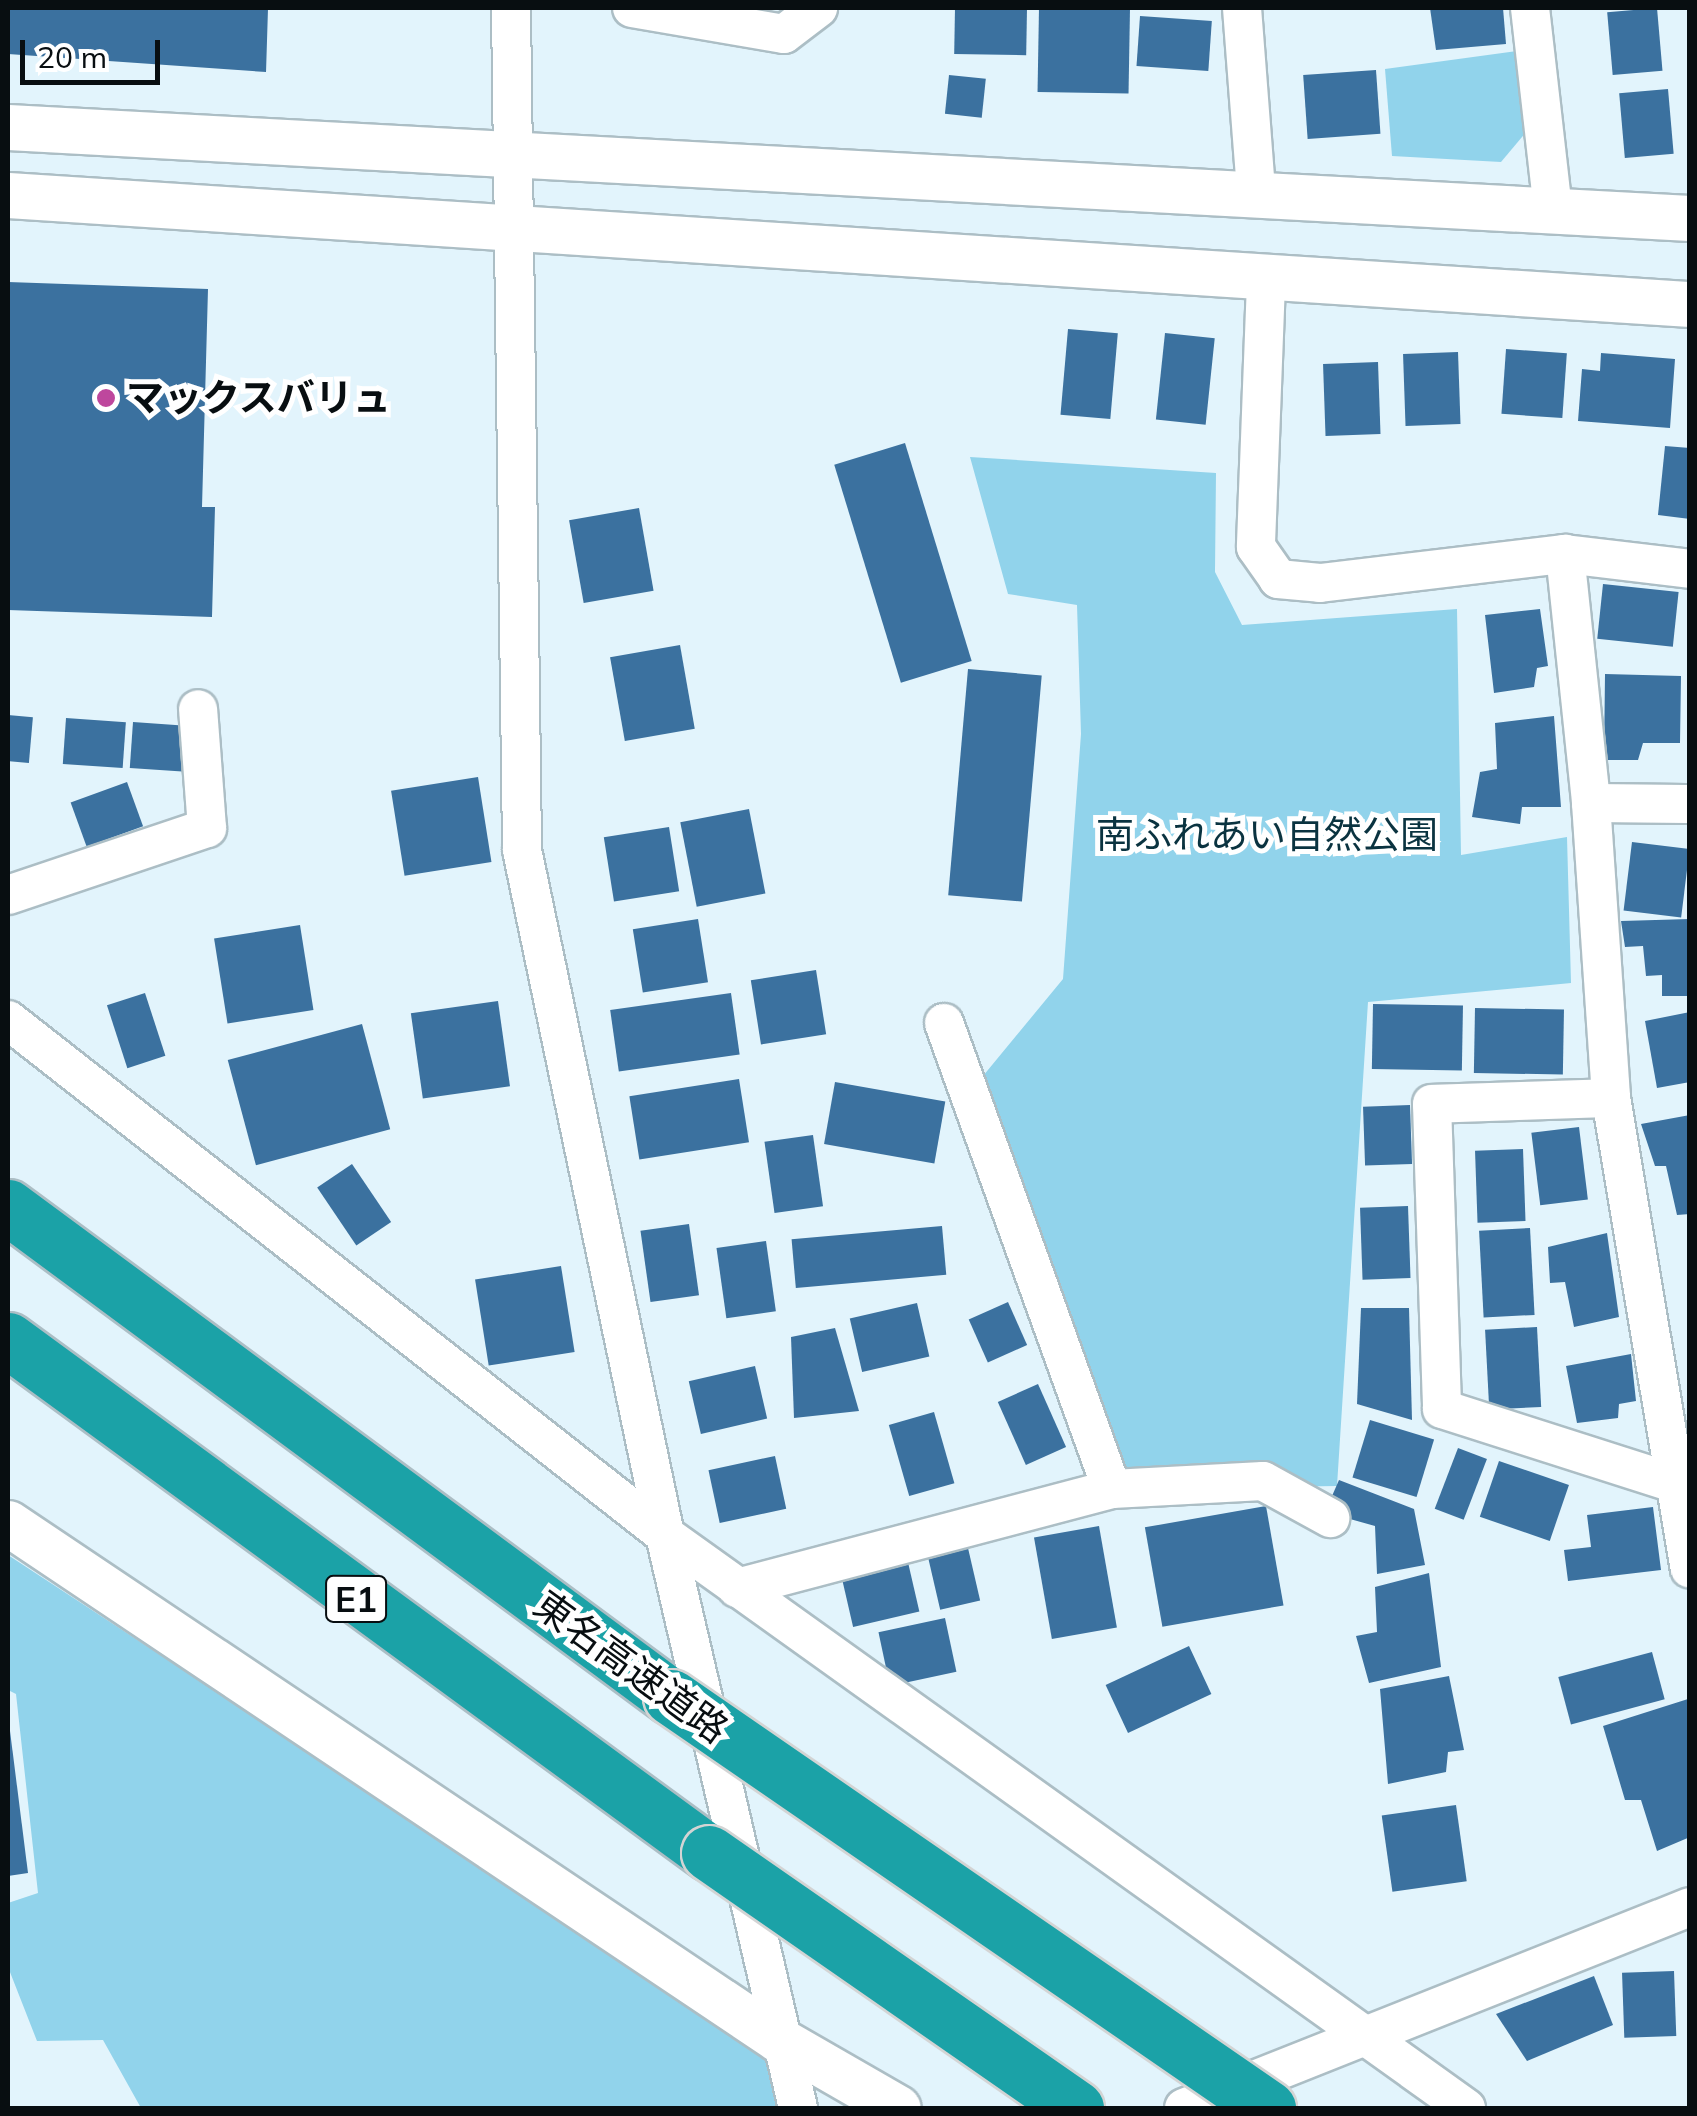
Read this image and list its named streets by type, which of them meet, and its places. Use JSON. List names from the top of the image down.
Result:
{
  "streets": {
    "highway": ["E1", "東名高速道路"]
  },
  "parks": ["南ふれあい自然公園"],
  "places": ["マックスバリュ"],
  "scale_bar": "20 m"
}
